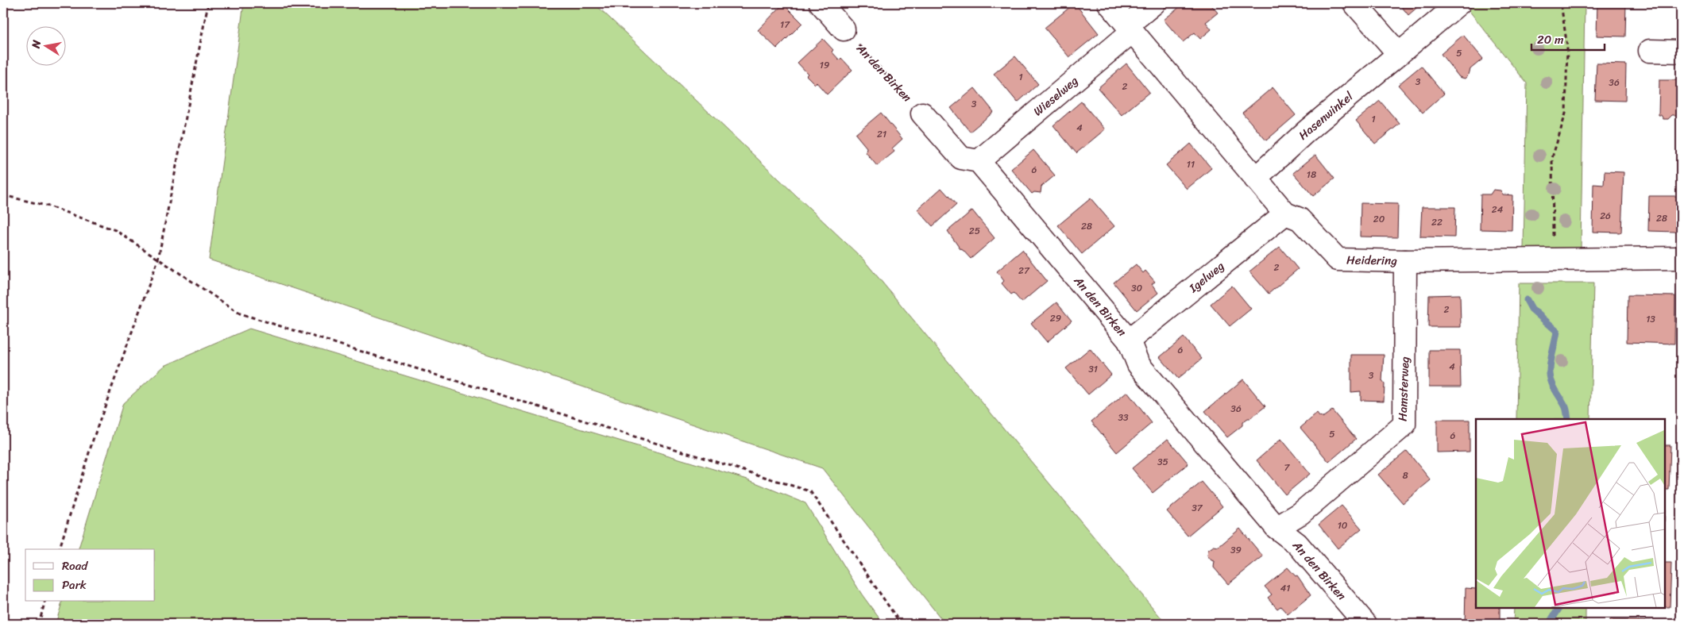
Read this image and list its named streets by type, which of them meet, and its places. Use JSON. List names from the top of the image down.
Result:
{
  "streets": {
    "street": [
      "An den Birken",
      "Wieselweg",
      "Hasenwinkel",
      "Heidering",
      "Igelweg",
      "Hamsterweg"
    ]
  },
  "crossings": [
    ["An den Birken", "Wieselweg"],
    ["An den Birken", "Igelweg"],
    ["An den Birken", "Hamsterweg"],
    ["Wieselweg", "Heidering"],
    ["Hasenwinkel", "Heidering"],
    ["Heidering", "Igelweg"],
    ["Heidering", "Hamsterweg"]
  ],
  "house_numbers": [
    "17",
    "5",
    "19",
    "1",
    "3",
    "36",
    "2",
    "3",
    "1",
    "4",
    "21",
    "11",
    "6",
    "18",
    "24",
    "26",
    "28",
    "20",
    "22",
    "28",
    "25",
    "2",
    "27",
    "30",
    "2",
    "29",
    "13",
    "6",
    "4",
    "31",
    "3",
    "36",
    "33",
    "5",
    "6",
    "35",
    "7",
    "8",
    "37",
    "10",
    "39",
    "41"
  ],
  "legend": ["Road", "Park"],
  "scale_bar": "20 m",
  "north": "left"
}
